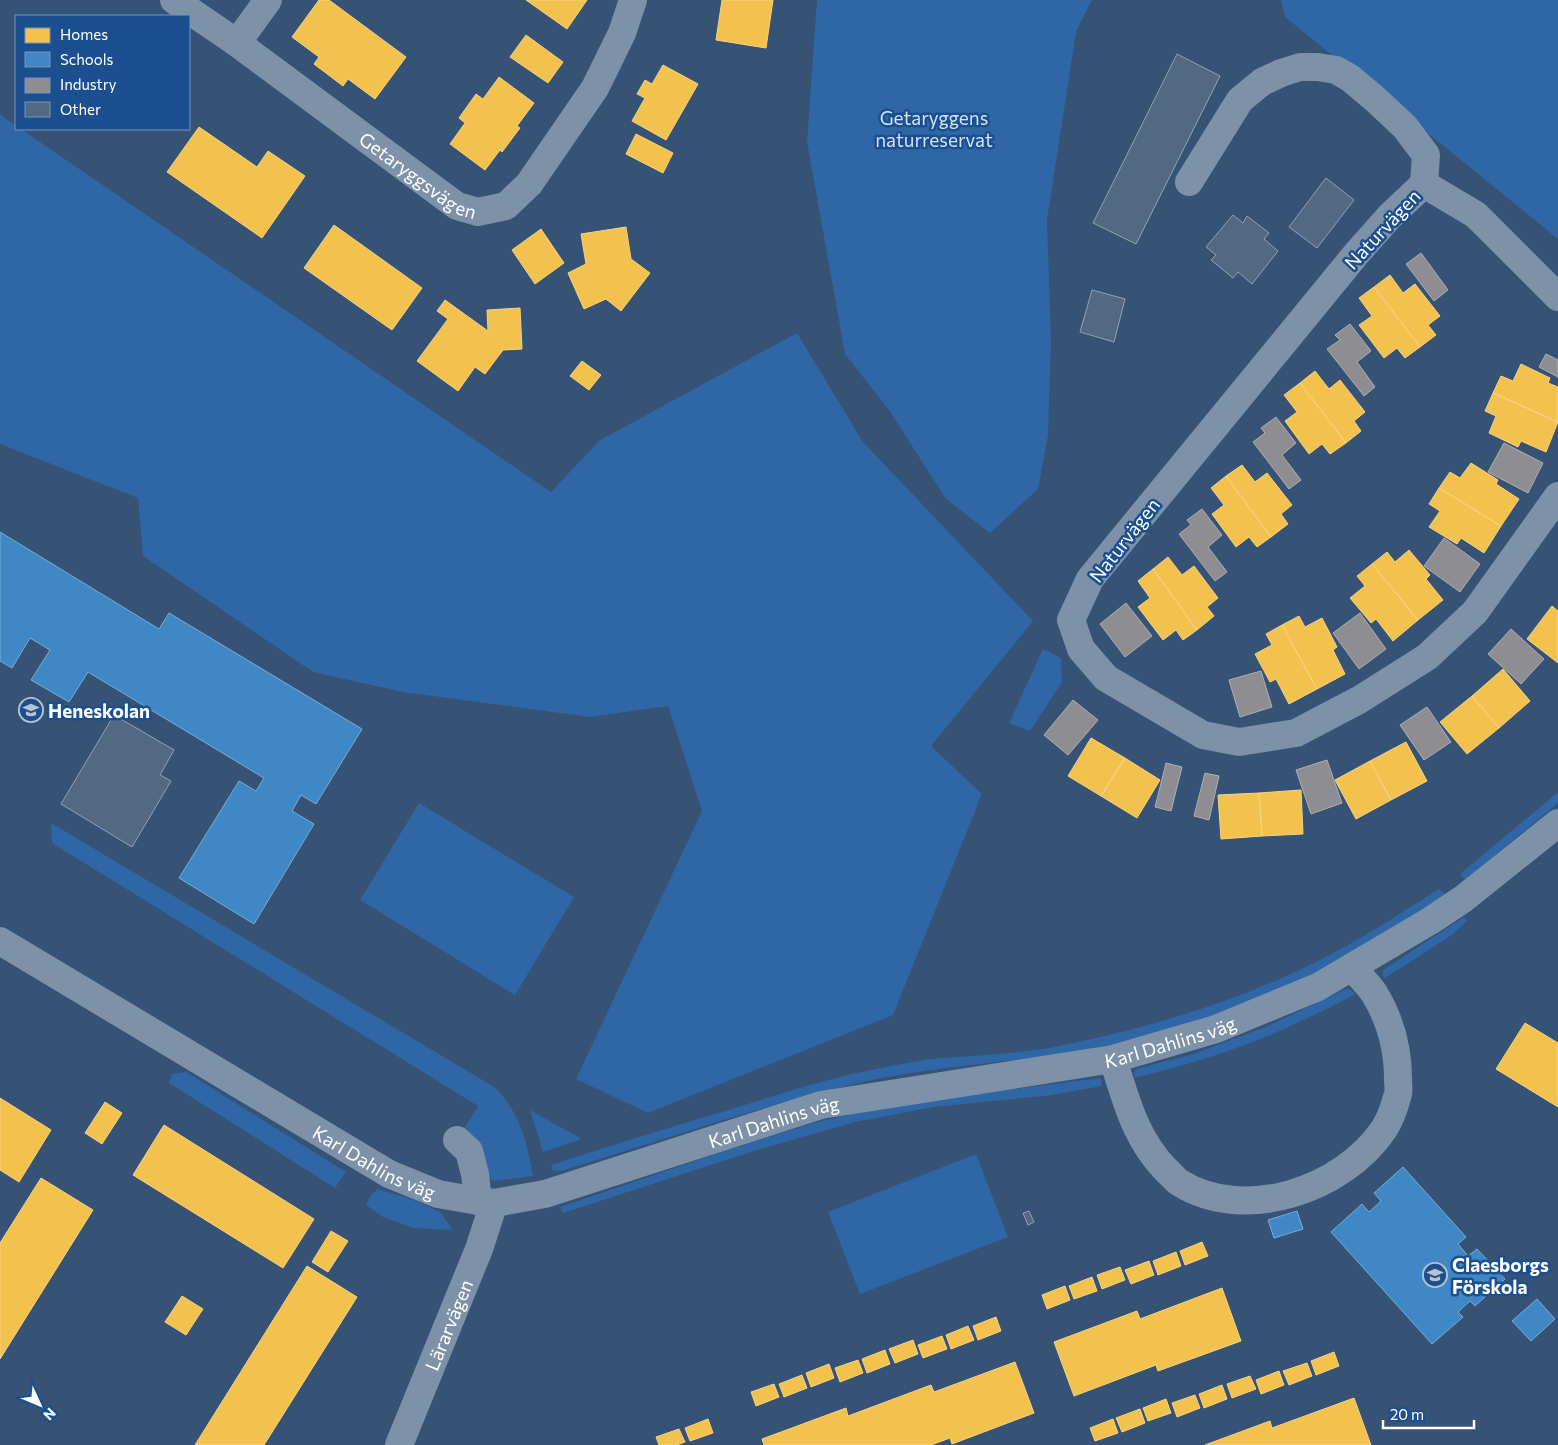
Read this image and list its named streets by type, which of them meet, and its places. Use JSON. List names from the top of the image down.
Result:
{
  "streets": {
    "street": [
      "Getaryggsvägen",
      "Naturvägen",
      "Karl Dahlins väg",
      "Lärarvägen"
    ]
  },
  "crossings": [
    ["Karl Dahlins väg", "Lärarvägen"]
  ],
  "parks": ["Getaryggens naturreservat"],
  "places": {
    "school or university": ["Heneskolan", "Claesborgs Förskola"]
  },
  "legend": [
    "Homes",
    "Schools",
    "Industry",
    "Other"
  ],
  "scale_bar": "20 m",
  "north": "bottom right"
}
